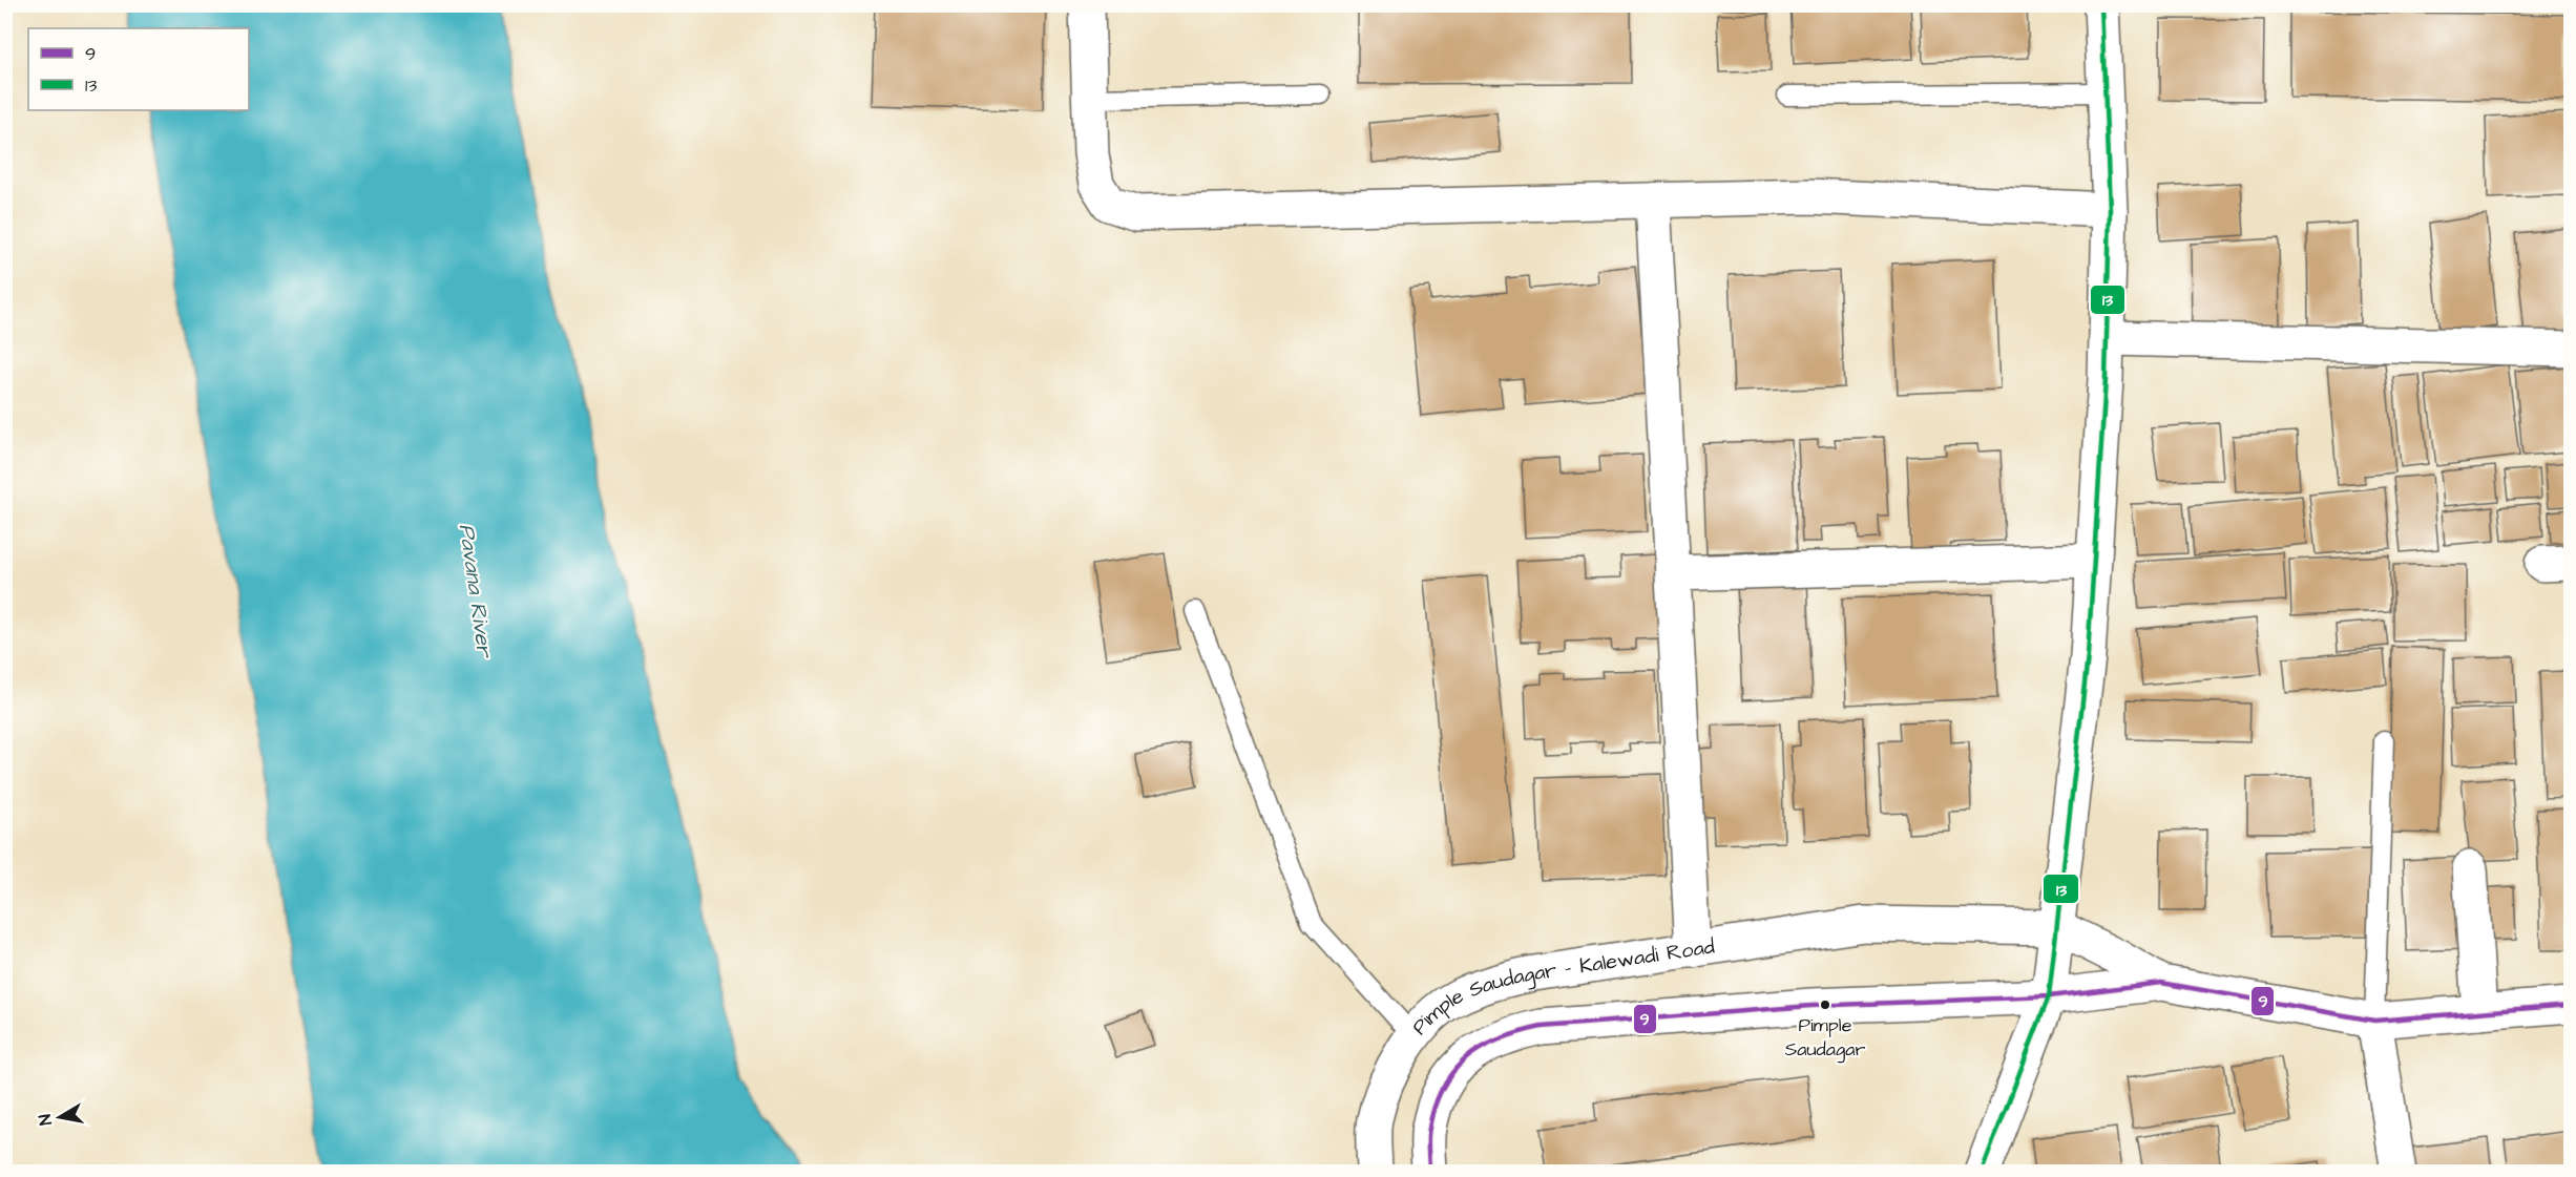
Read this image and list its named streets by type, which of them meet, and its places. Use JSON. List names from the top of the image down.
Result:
{
  "streets": {
    "street": ["Pimple Saudagar - Kalewadi Road"]
  },
  "water": ["Pavana River"],
  "places": ["Pimple Saudagar"],
  "lines": ["transit line 13", "transit line 9"],
  "legend": ["9", "13"],
  "north": "left"
}
